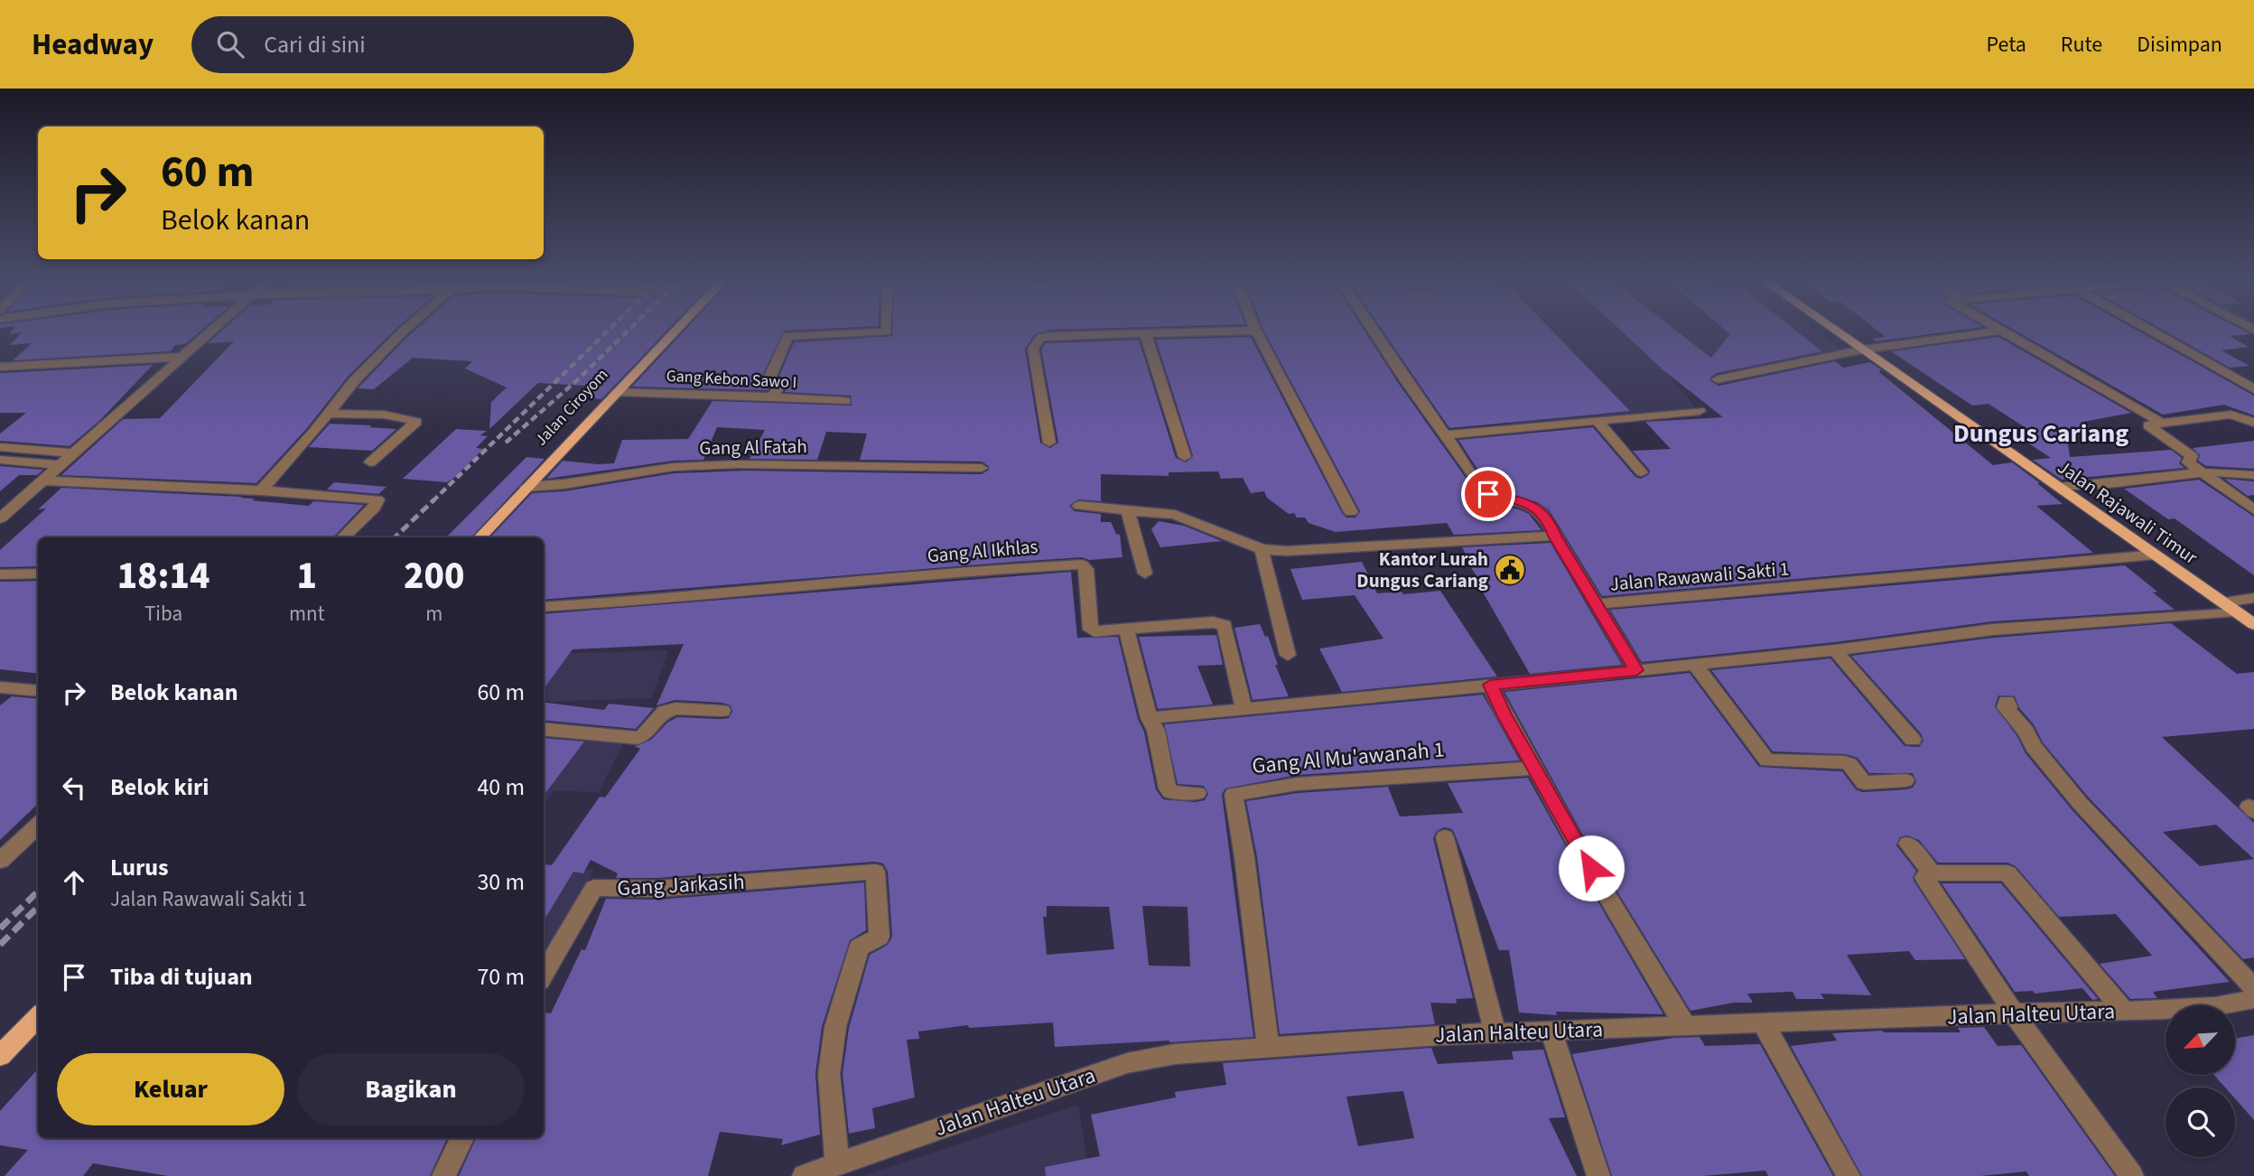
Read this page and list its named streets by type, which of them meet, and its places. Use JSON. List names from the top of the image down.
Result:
{
  "streets": {
    "main road": ["Jalan Ciroyom", "Jalan Rajawali Timur"],
    "street": [
      "Gang Kebon Sawo I",
      "Gang Al Fatah",
      "Gang Al Ikhlas",
      "Jalan Rawawali Sakti 1",
      "Gang Al Mu'awanah 1",
      "Gang Jarkasih",
      "Jalan Halteu Utara"
    ]
  },
  "crossings": [
    ["Gang Kebon Sawo I", "Jalan Ciroyom"],
    ["Jalan Ciroyom", "Gang Al Fatah"],
    ["Jalan Rajawali Timur", "Jalan Rawawali Sakti 1"],
    ["Gang Al Mu'awanah 1", "Jalan Halteu Utara"],
    ["Gang Jarkasih", "Jalan Halteu Utara"]
  ],
  "districts": ["Dungus Cariang"],
  "places": {
    "public building": ["Kantor Lurah Dungus Cariang"]
  },
  "north": "bottom left",
  "page": {
    "header": "Headway",
    "search": "Cari di sini",
    "nav": ["Peta", "Rute", "Disimpan"],
    "turn": ["60 m", "Belok kanan"],
    "eta": [
      "18:14",
      "Tiba",
      "1",
      "mnt",
      "200",
      "m"
    ],
    "list": [
      {
        "name": "Belok kanan",
        "value": "60 m"
      },
      {
        "name": "Belok kiri",
        "value": "40 m"
      },
      {
        "name": "Lurus",
        "note": "Jalan Rawawali Sakti 1",
        "value": "30 m"
      },
      {
        "name": "Tiba di tujuan",
        "value": "70 m"
      }
    ],
    "buttons": ["Keluar", "Bagikan"]
  }
}
